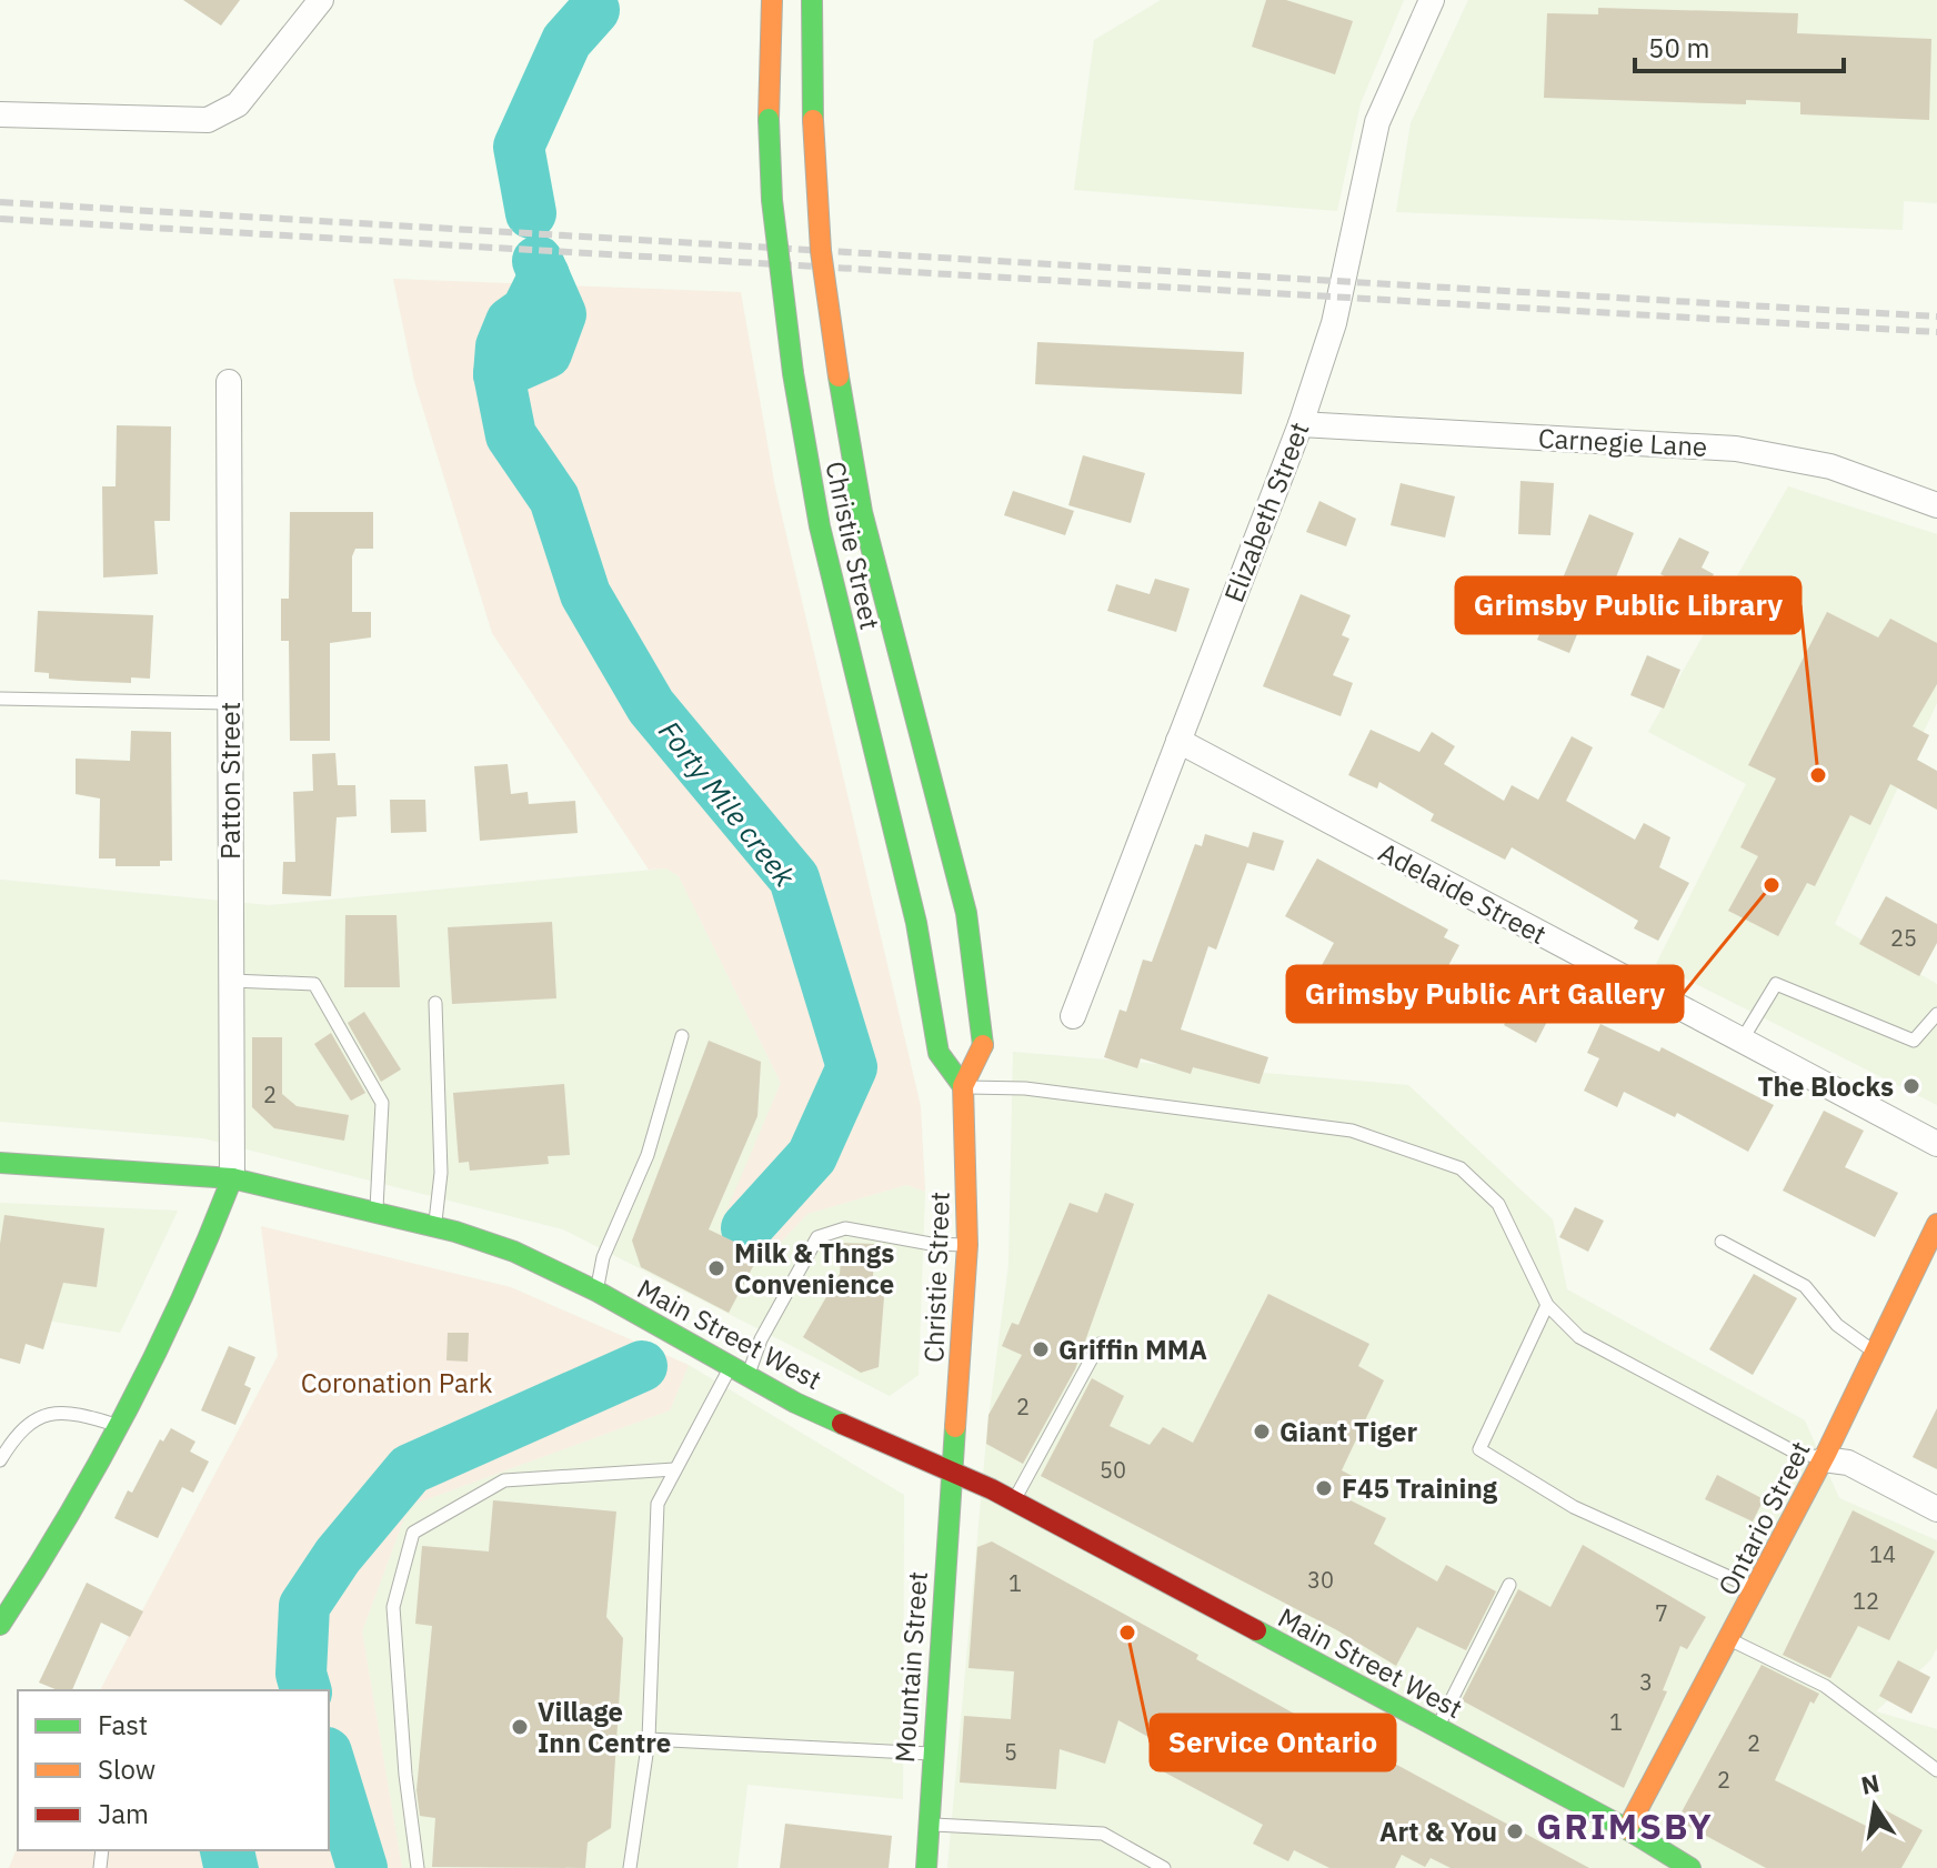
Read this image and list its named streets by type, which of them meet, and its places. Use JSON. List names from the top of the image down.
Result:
{
  "streets": {
    "main road": [
      "Christie Street",
      "Main Street West",
      "Ontario Street",
      "Mountain Street"
    ],
    "street": [
      "Carnegie Lane",
      "Elizabeth Street",
      "Patton Street",
      "Adelaide Street"
    ]
  },
  "crossings": [
    ["Carnegie Lane", "Elizabeth Street"],
    ["Elizabeth Street", "Adelaide Street"],
    ["Christie Street", "Main Street West"],
    ["Christie Street", "Mountain Street"],
    ["Patton Street", "Main Street West"],
    ["Main Street West", "Ontario Street"],
    ["Main Street West", "Mountain Street"]
  ],
  "districts": ["GRIMSBY"],
  "water": ["Forty Mile creek"],
  "parks": ["Coronation Park"],
  "places": [
    "Grimsby Public Library",
    "Grimsby Public Art Gallery",
    "The Blocks",
    "Milk & Thngs Convenience",
    "Griffin MMA",
    "Giant Tiger",
    "F45 Training",
    "Service Ontario",
    "Village Inn Centre",
    "Art & You"
  ],
  "house_numbers": [
    "25",
    "2",
    "2",
    "50",
    "14",
    "30",
    "1",
    "12",
    "7",
    "3",
    "1",
    "2",
    "5",
    "2"
  ],
  "legend": ["Fast", "Slow", "Jam"],
  "scale_bar": "50 m",
  "north": "top"
}
